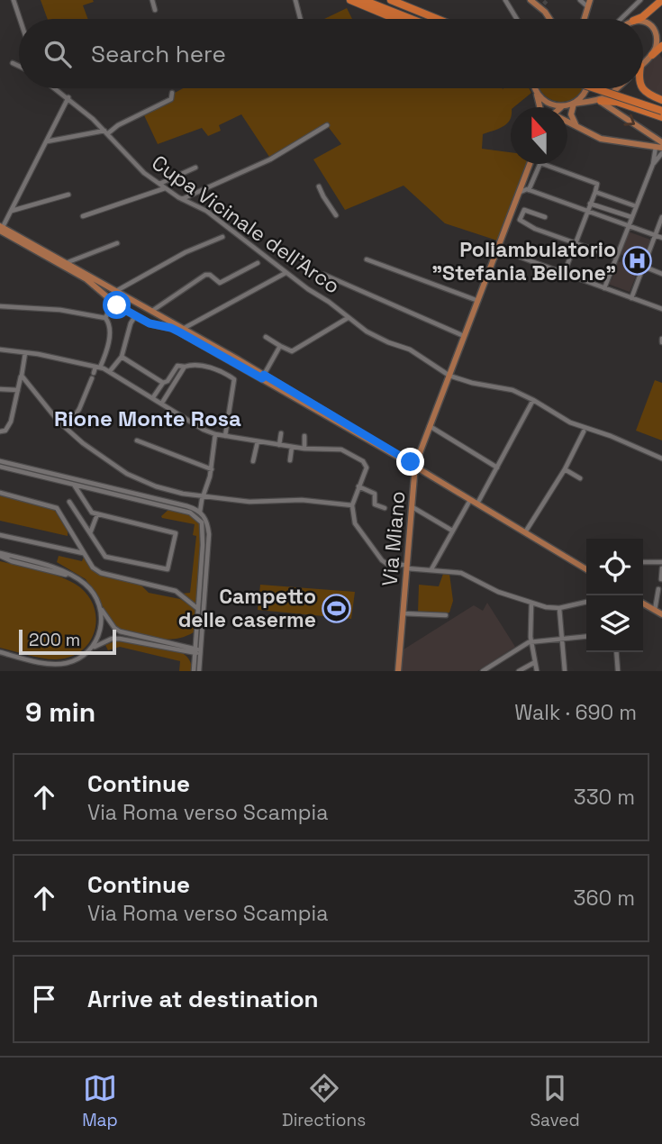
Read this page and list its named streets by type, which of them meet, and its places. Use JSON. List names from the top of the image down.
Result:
{
  "streets": {
    "main road": ["Via Miano"],
    "street": ["Cupa Vicinale dell'Arco"]
  },
  "crossings": [
    ["Cupa Vicinale dell'Arco", "Via Miano"]
  ],
  "districts": ["Rione Monte Rosa"],
  "places": {
    "hospital": ["Poliambulatorio \"Stefania Bellone\""],
    "sports": ["Campetto delle caserme"]
  },
  "scale_bar": "200 m",
  "north": "top",
  "page": {
    "search": "Search here",
    "scale": "200 m",
    "heading": ["9 min", "Walk · 690 m"],
    "list": [
      ["Continue", "Via Roma verso Scampia", "330 m"],
      ["Continue", "Via Roma verso Scampia", "360 m"],
      "Arrive at destination"
    ],
    "nav": ["Map", "Directions", "Saved"]
  }
}
